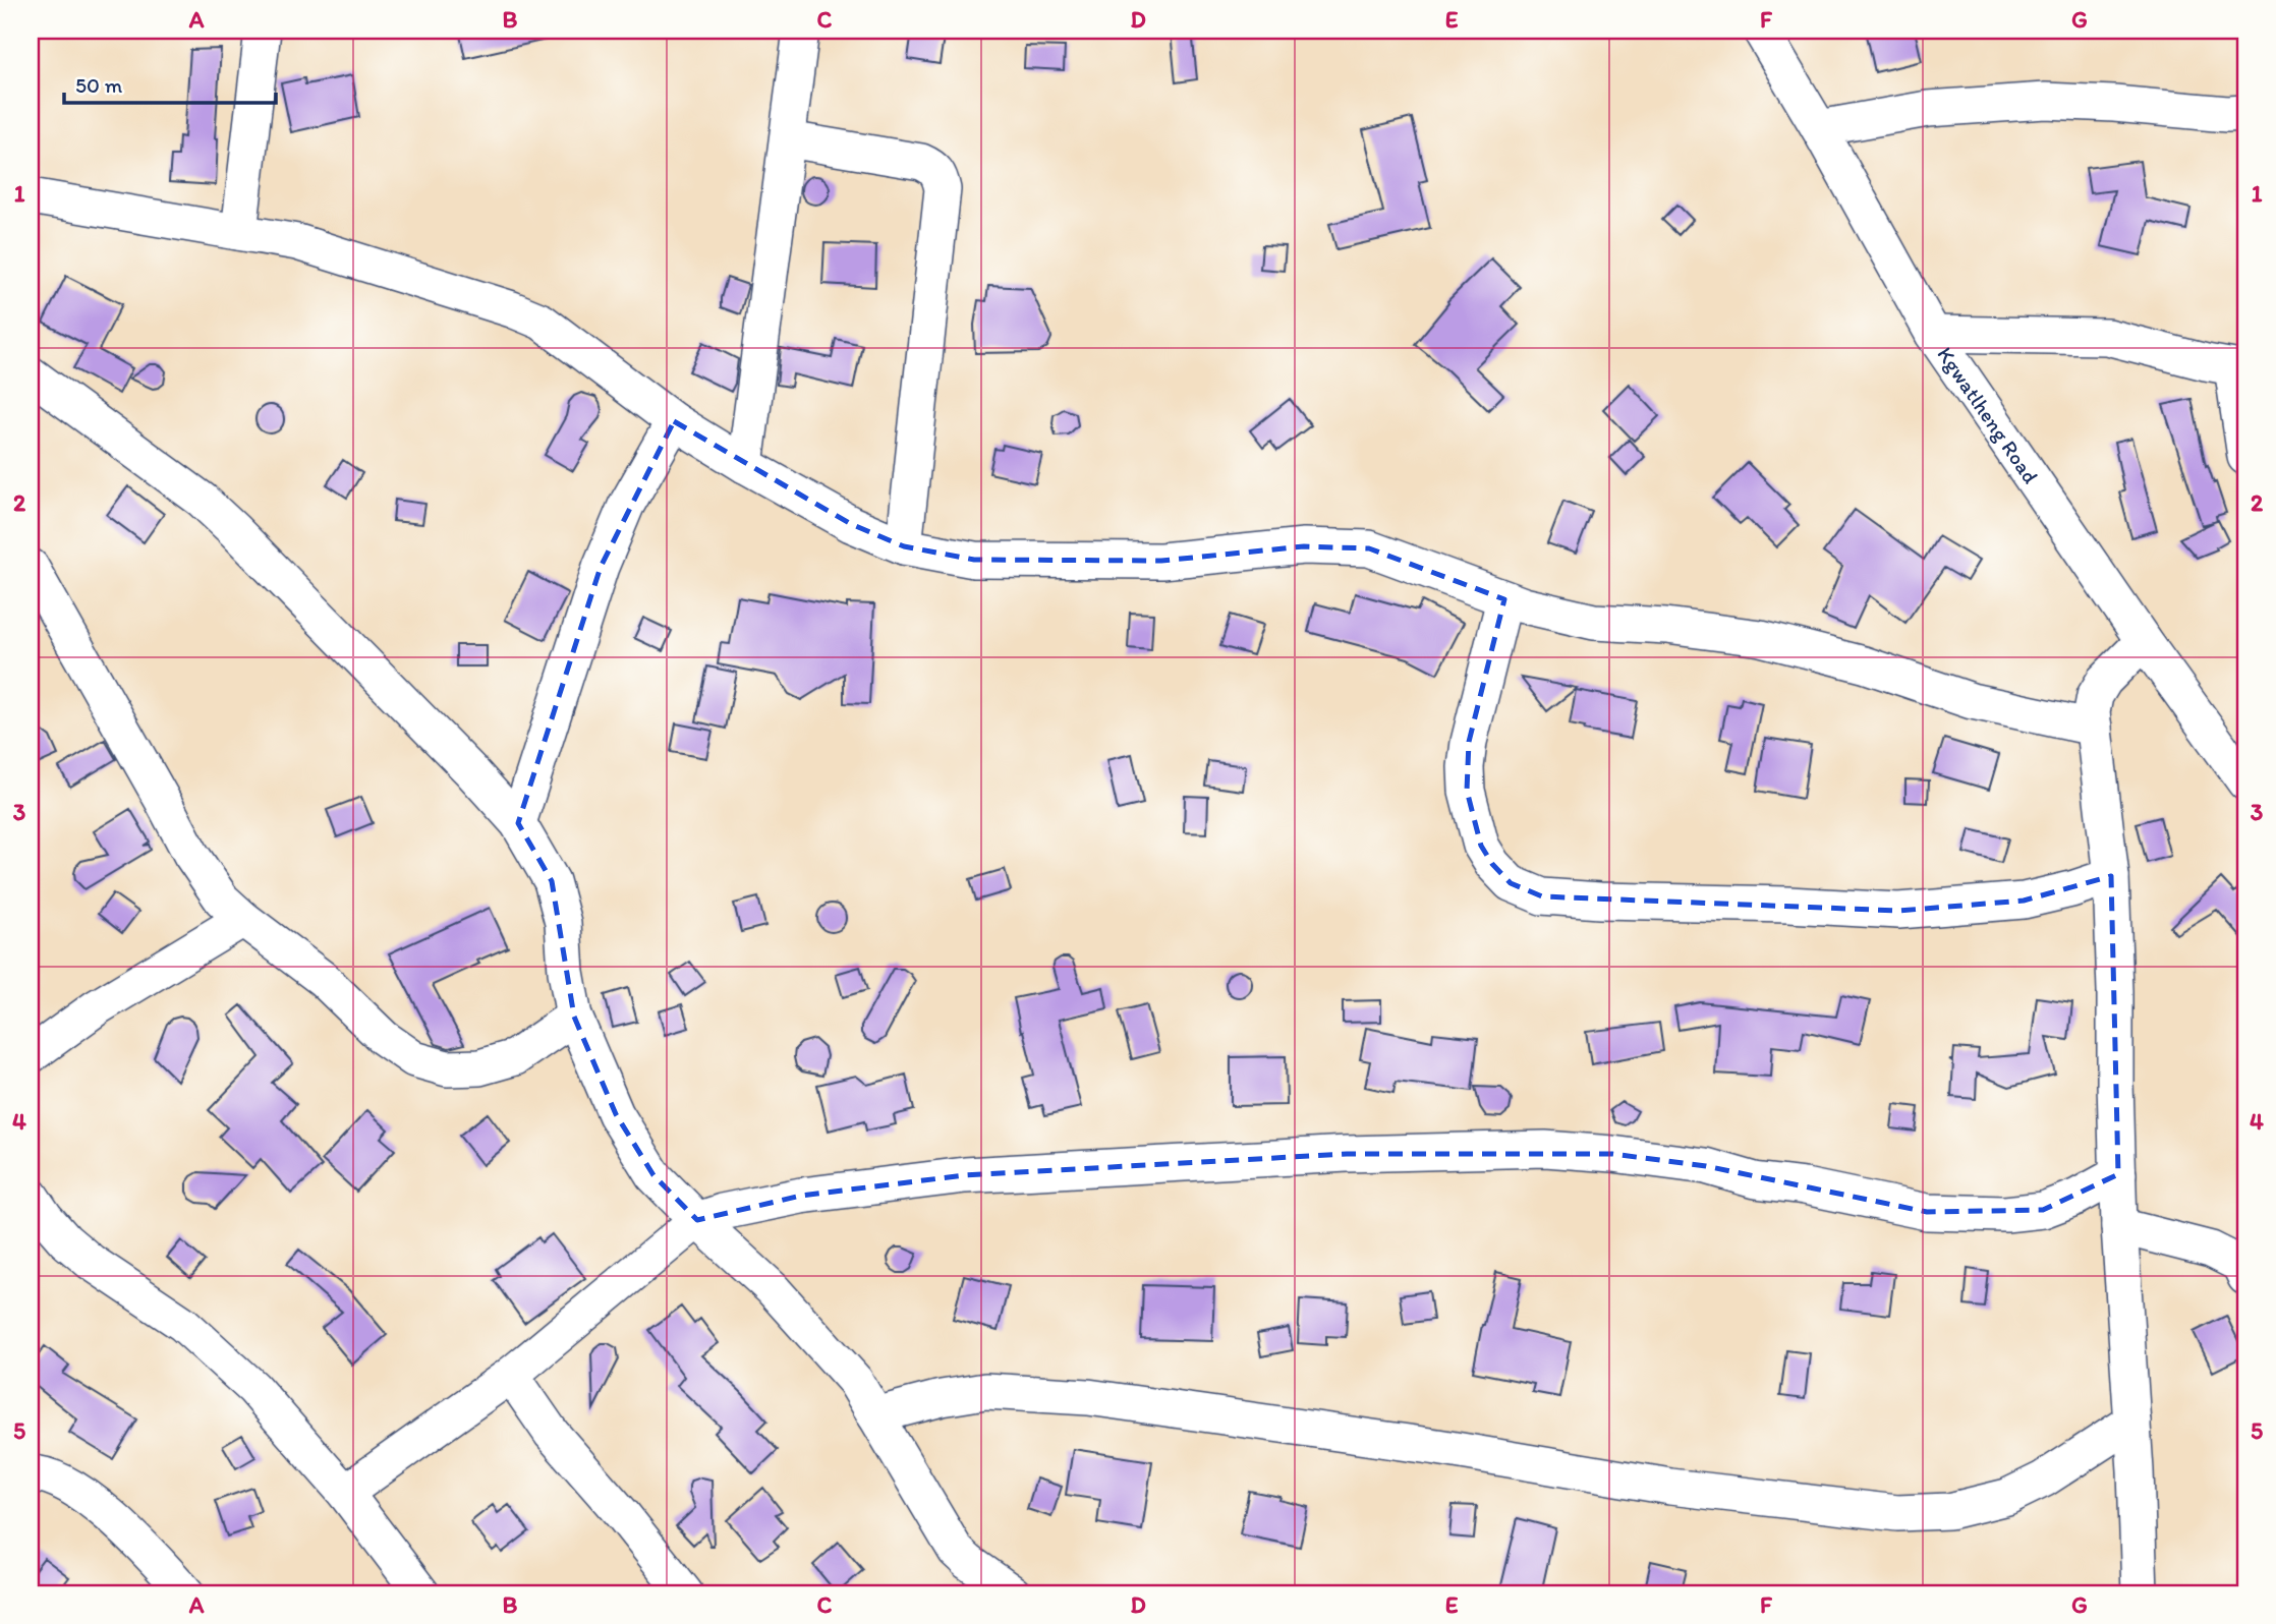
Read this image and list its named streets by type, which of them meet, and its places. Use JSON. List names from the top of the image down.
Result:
{
  "streets": {
    "street": ["Kgwatlheng Road"]
  },
  "scale_bar": "50 m",
  "grid": {
    "columns": [
      "A",
      "B",
      "C",
      "D",
      "E",
      "F",
      "G"
    ],
    "rows": [
      "1",
      "2",
      "3",
      "4",
      "5"
    ]
  }
}
